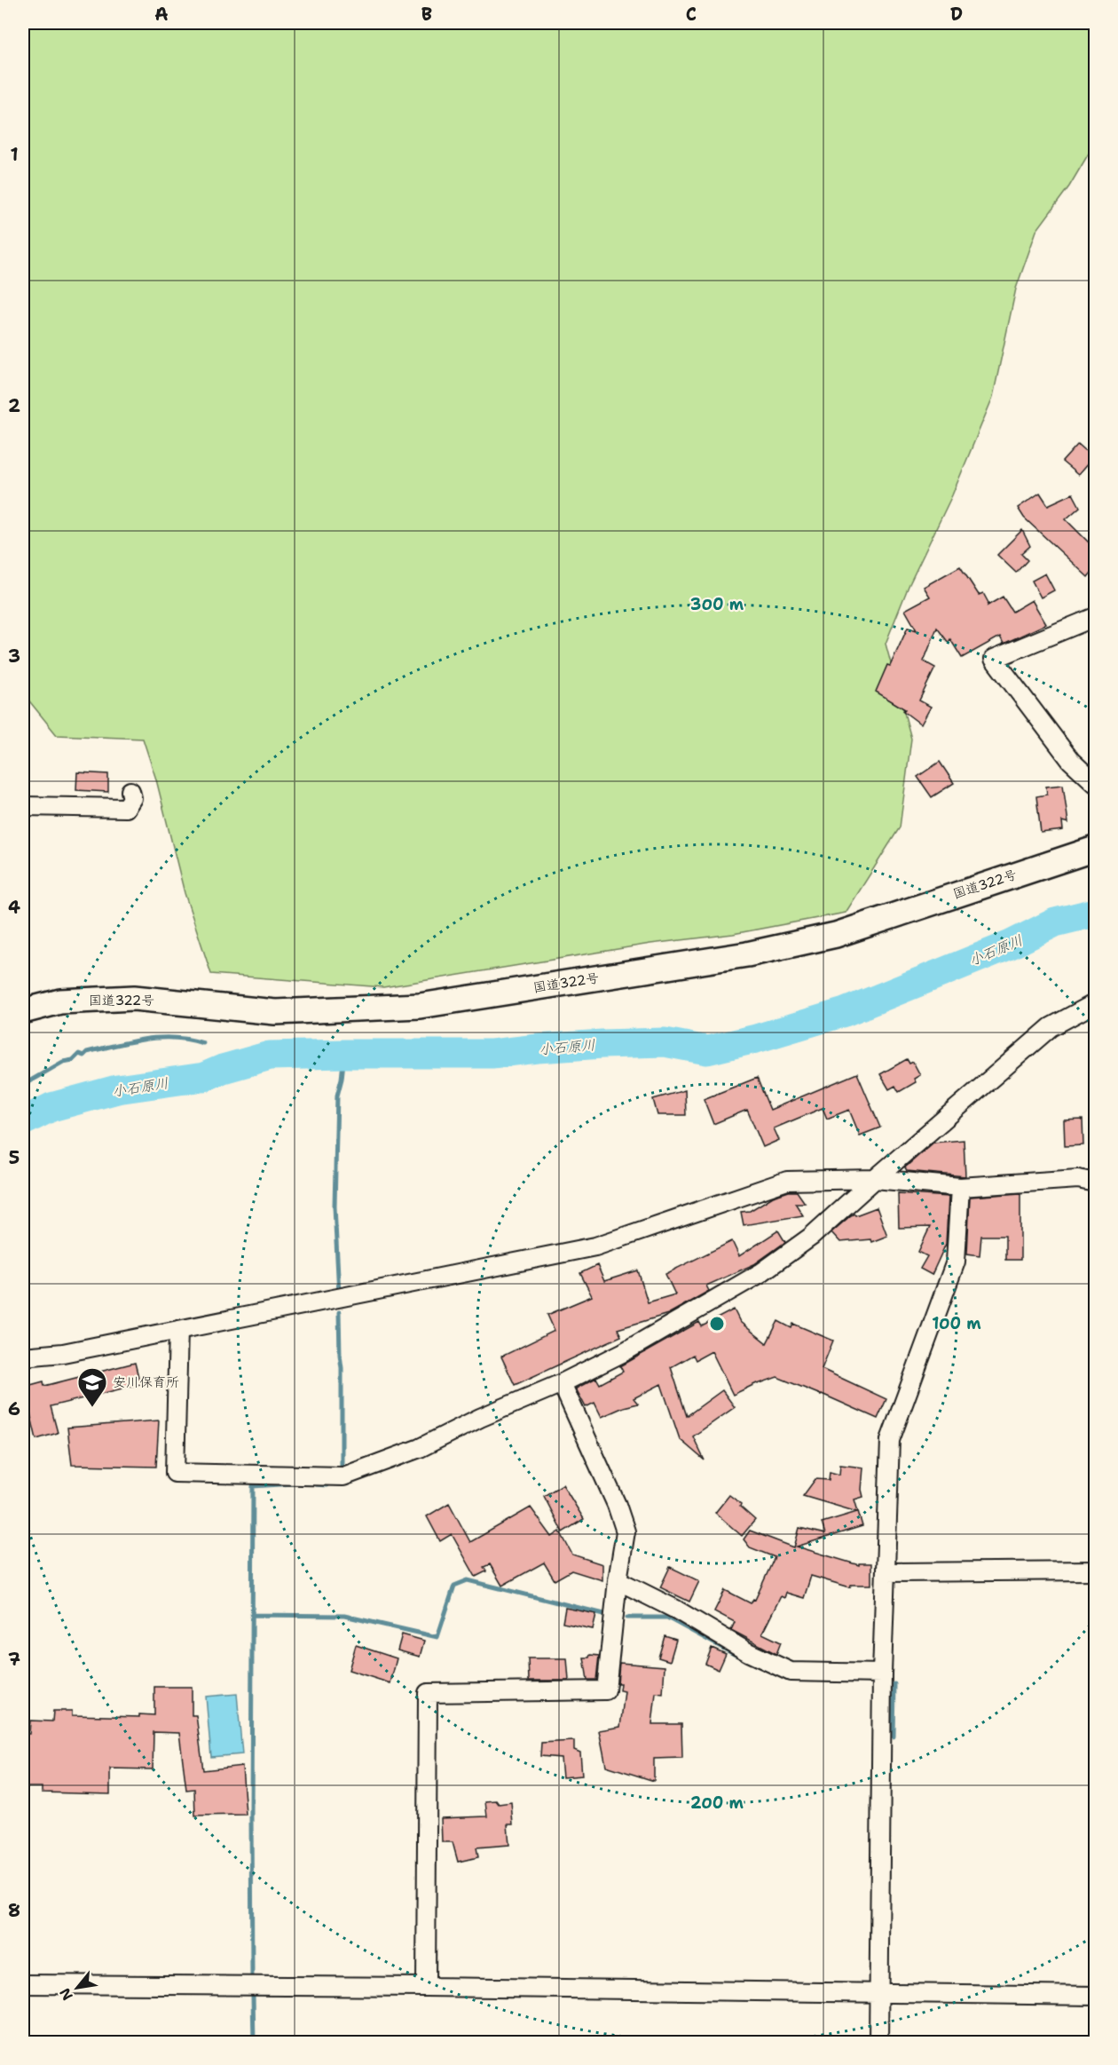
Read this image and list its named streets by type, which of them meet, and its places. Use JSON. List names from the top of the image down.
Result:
{
  "streets": {
    "highway": ["国道322号"]
  },
  "water": ["小石原川"],
  "places": {
    "school or university": ["安川保育所"]
  },
  "north": "bottom left",
  "grid": {
    "columns": [
      "A",
      "B",
      "C",
      "D"
    ],
    "rows": [
      "1",
      "2",
      "3",
      "4",
      "5",
      "6",
      "7",
      "8"
    ]
  },
  "rings": ["300 m", "100 m", "200 m"]
}
